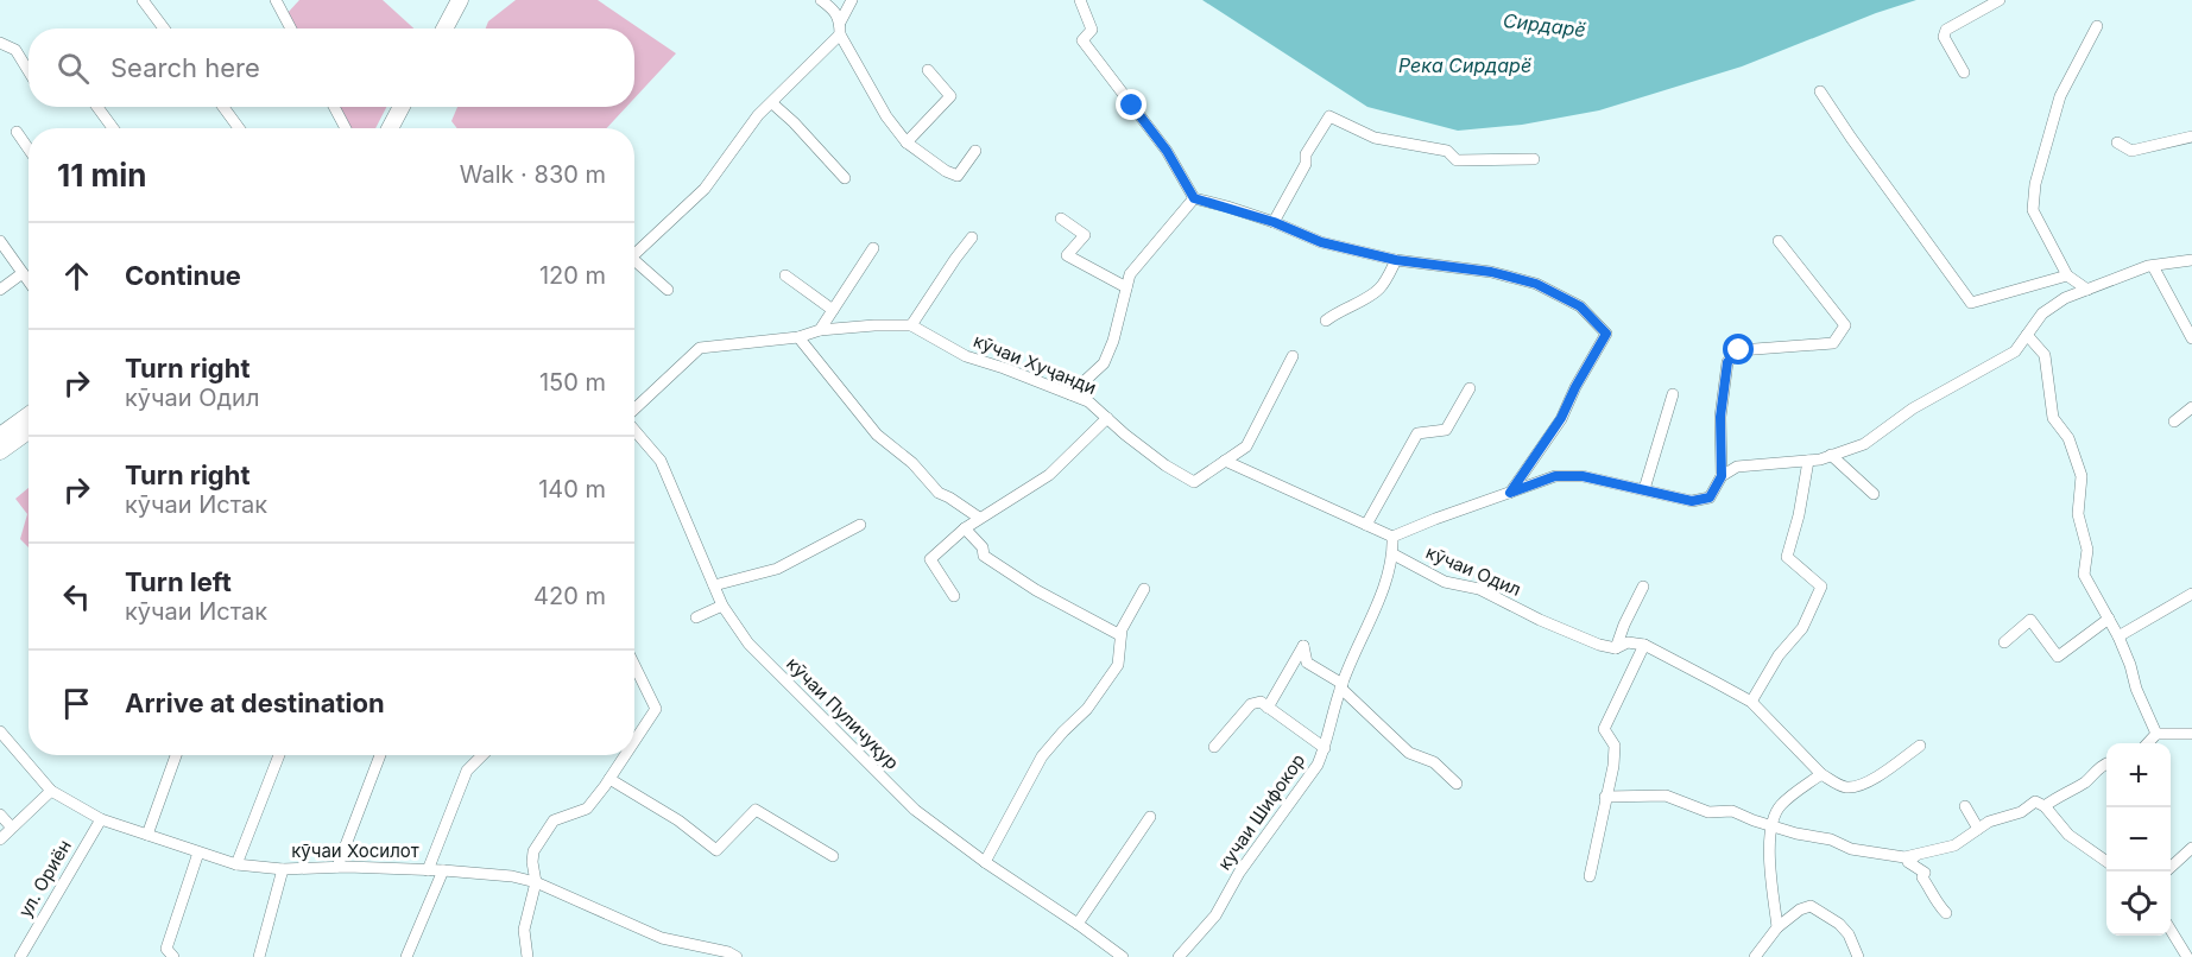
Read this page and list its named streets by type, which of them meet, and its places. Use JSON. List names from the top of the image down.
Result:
{
  "streets": {
    "street": [
      "кӯчаи Хуҷанди",
      "кӯчаи Одил",
      "кӯчаи Пуличуқур",
      "кучаи Шифокор",
      "кӯчаи Хосилот",
      "ул. Ориён"
    ]
  },
  "crossings": [
    ["кӯчаи Одил", "кучаи Шифокор"],
    ["кӯчаи Хосилот", "ул. Ориён"]
  ],
  "water": ["Сирдарё", "Река Сирдарё"],
  "page": {
    "search": "Search here",
    "heading": ["11 min", "Walk · 830 m"],
    "list": [
      ["Continue", "120 m"],
      ["Turn right", "кӯчаи Одил", "150 m"],
      ["Turn right", "кӯчаи Истак", "140 m"],
      ["Turn left", "кӯчаи Истак", "420 m"],
      "Arrive at destination"
    ],
    "map_buttons": ["+", "−"]
  }
}
